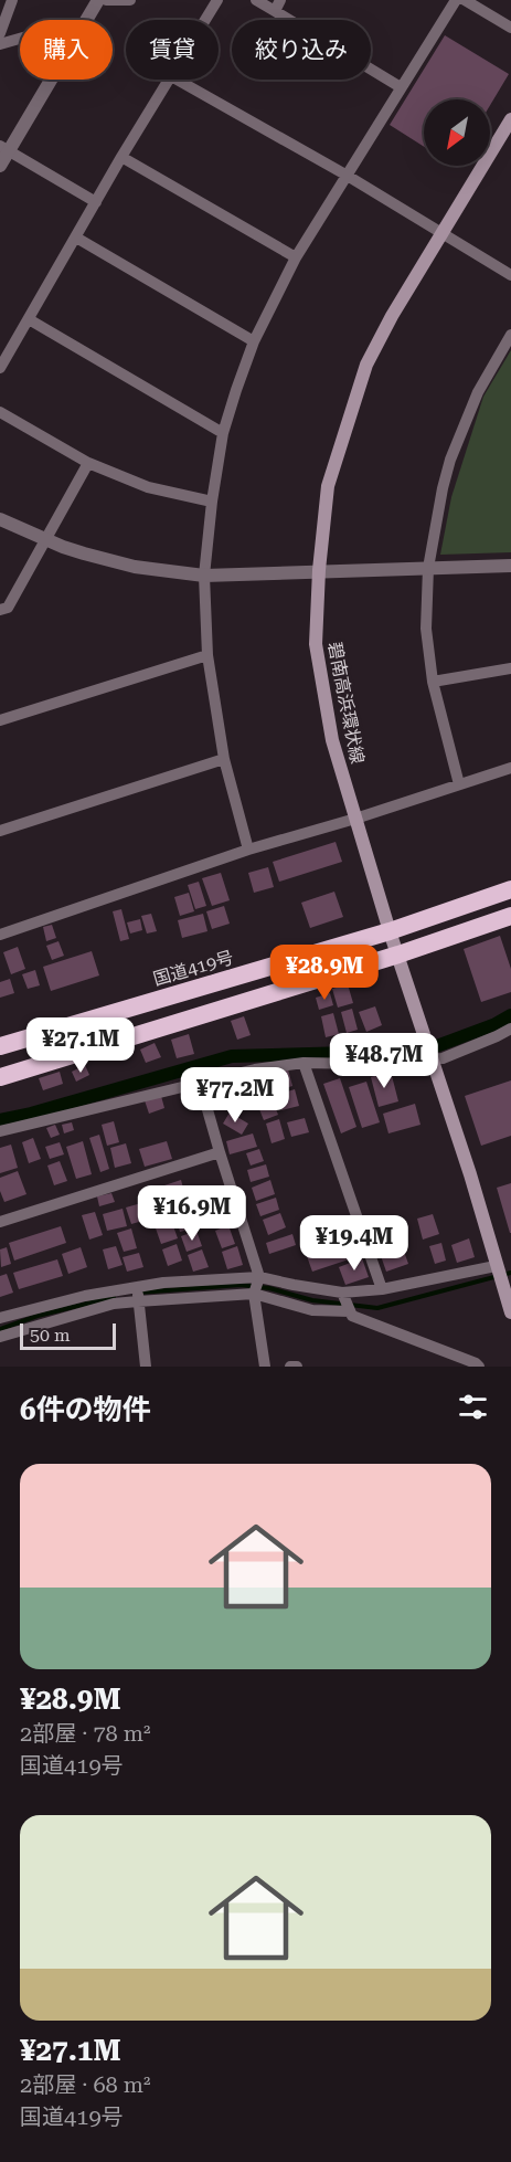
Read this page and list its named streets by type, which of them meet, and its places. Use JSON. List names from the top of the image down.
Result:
{
  "streets": {
    "highway": ["国道419号"],
    "main road": ["碧南高浜環状線"]
  },
  "crossings": [
    ["碧南高浜環状線", "国道419号"]
  ],
  "scale_bar": "50 m",
  "north": "bottom left",
  "page": {
    "chip": ["購入", "賃貸", "絞り込み"],
    "price": [
      "¥28.9M",
      "¥27.1M",
      "¥48.7M",
      "¥77.2M",
      "¥16.9M",
      "¥19.4M"
    ],
    "scale": "50 m",
    "heading": "6件の物件",
    "list": [
      {
        "name": "¥28.9M",
        "note": "2部屋 · 78 m² · 国道419号"
      },
      {
        "name": "¥27.1M",
        "note": "2部屋 · 68 m² · 国道419号"
      }
    ]
  }
}
